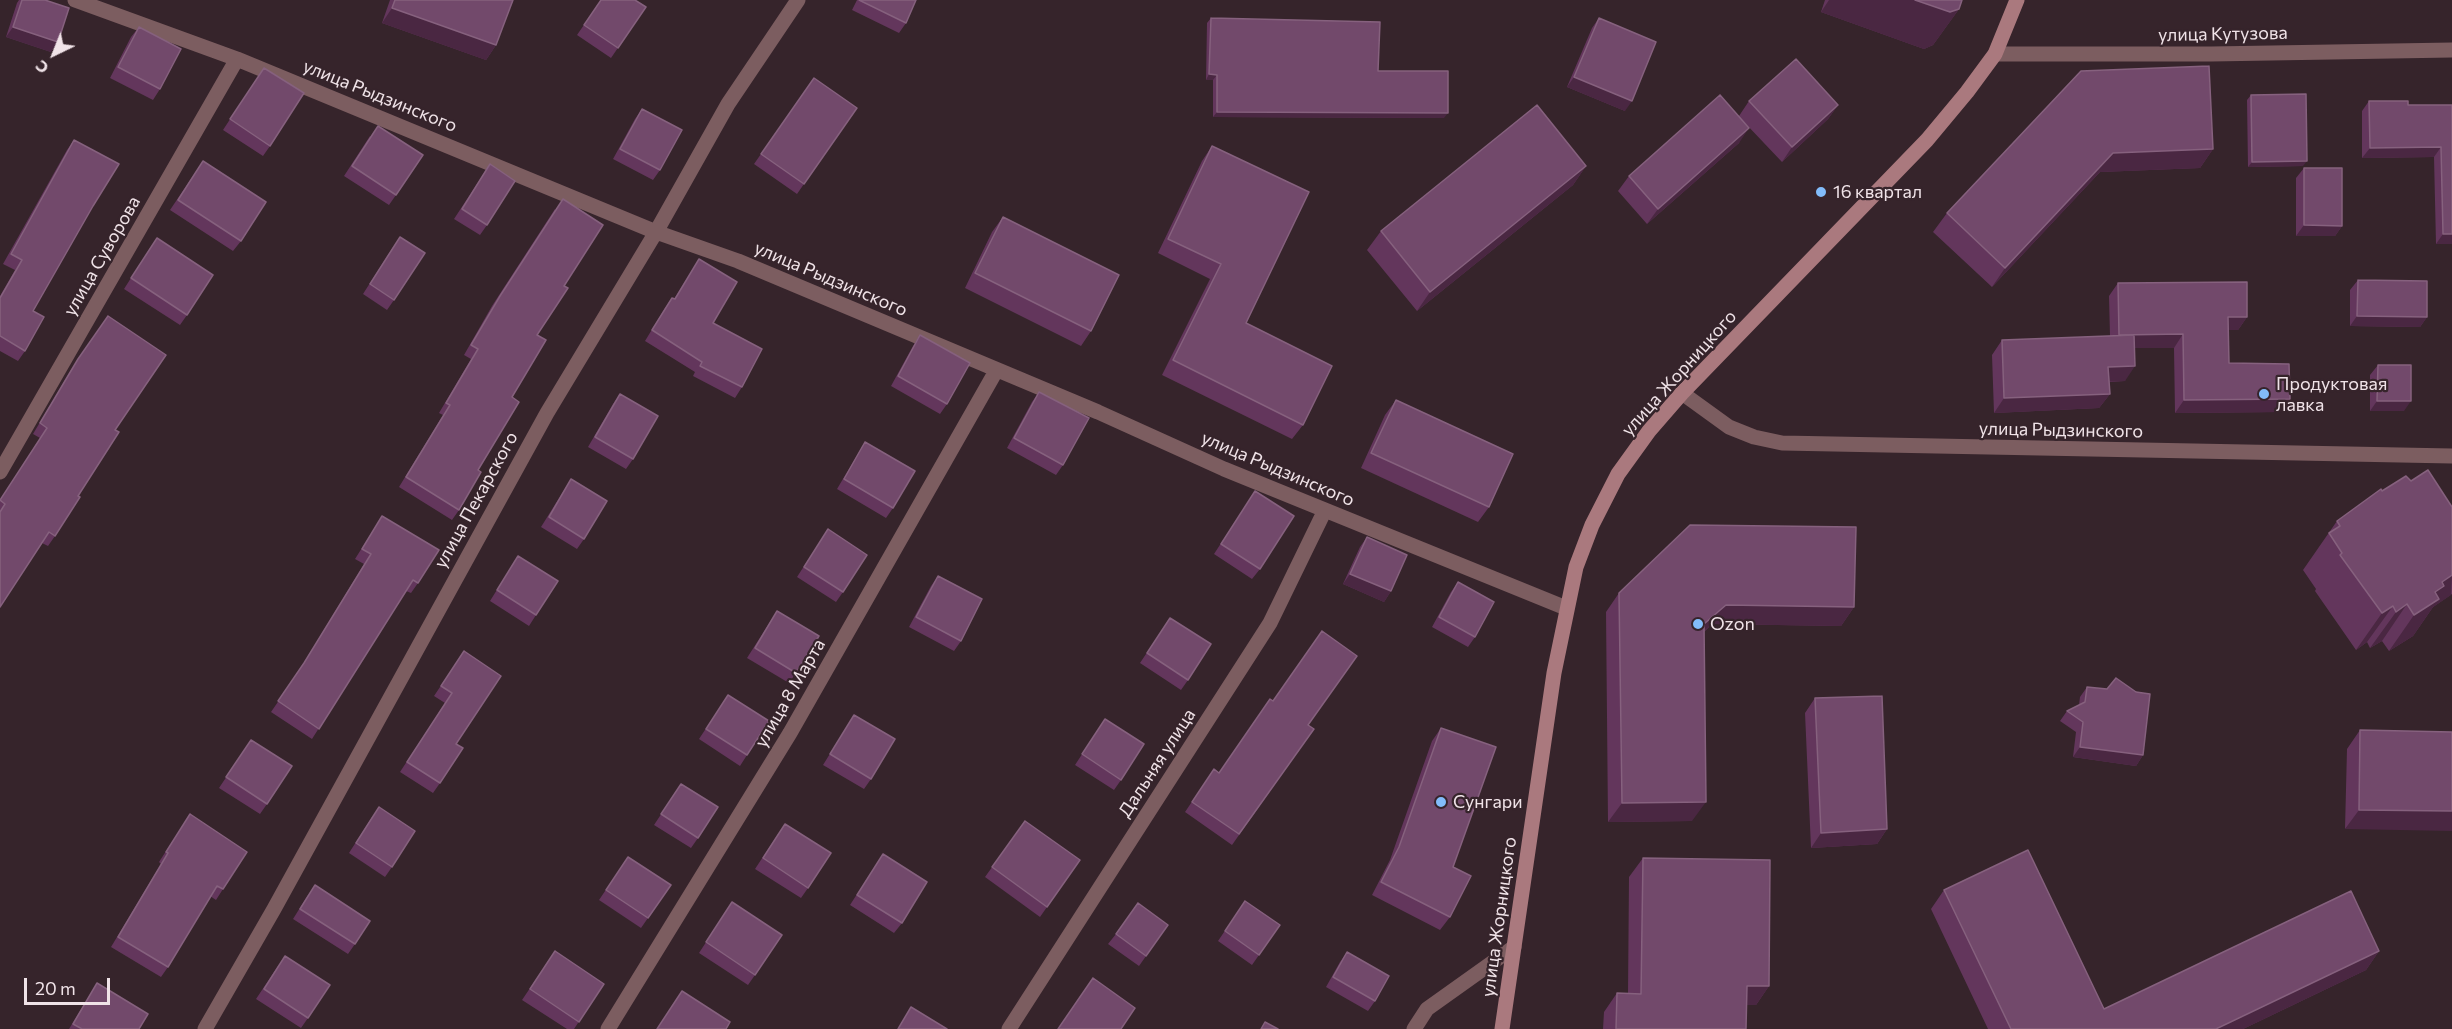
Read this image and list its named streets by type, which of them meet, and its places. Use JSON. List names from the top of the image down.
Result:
{
  "streets": {
    "main road": ["улица Жорницкого"],
    "street": [
      "улица Кутузова",
      "улица Рыдзинского",
      "улица Суворова",
      "улица Пекарского",
      "улица 8 Марта",
      "Дальняя улица"
    ]
  },
  "crossings": [
    ["улица Кутузова", "улица Жорницкого"],
    ["улица Рыдзинского", "улица Суворова"],
    ["улица Рыдзинского", "улица Жорницкого"],
    ["улица Рыдзинского", "улица Пекарского"],
    ["улица Рыдзинского", "улица 8 Марта"],
    ["улица Рыдзинского", "Дальняя улица"]
  ],
  "places": [
    "16 квартал",
    "Продуктовая лавка",
    "Ozon",
    "Сунгари"
  ],
  "scale_bar": "20 m",
  "north": "bottom left"
}
